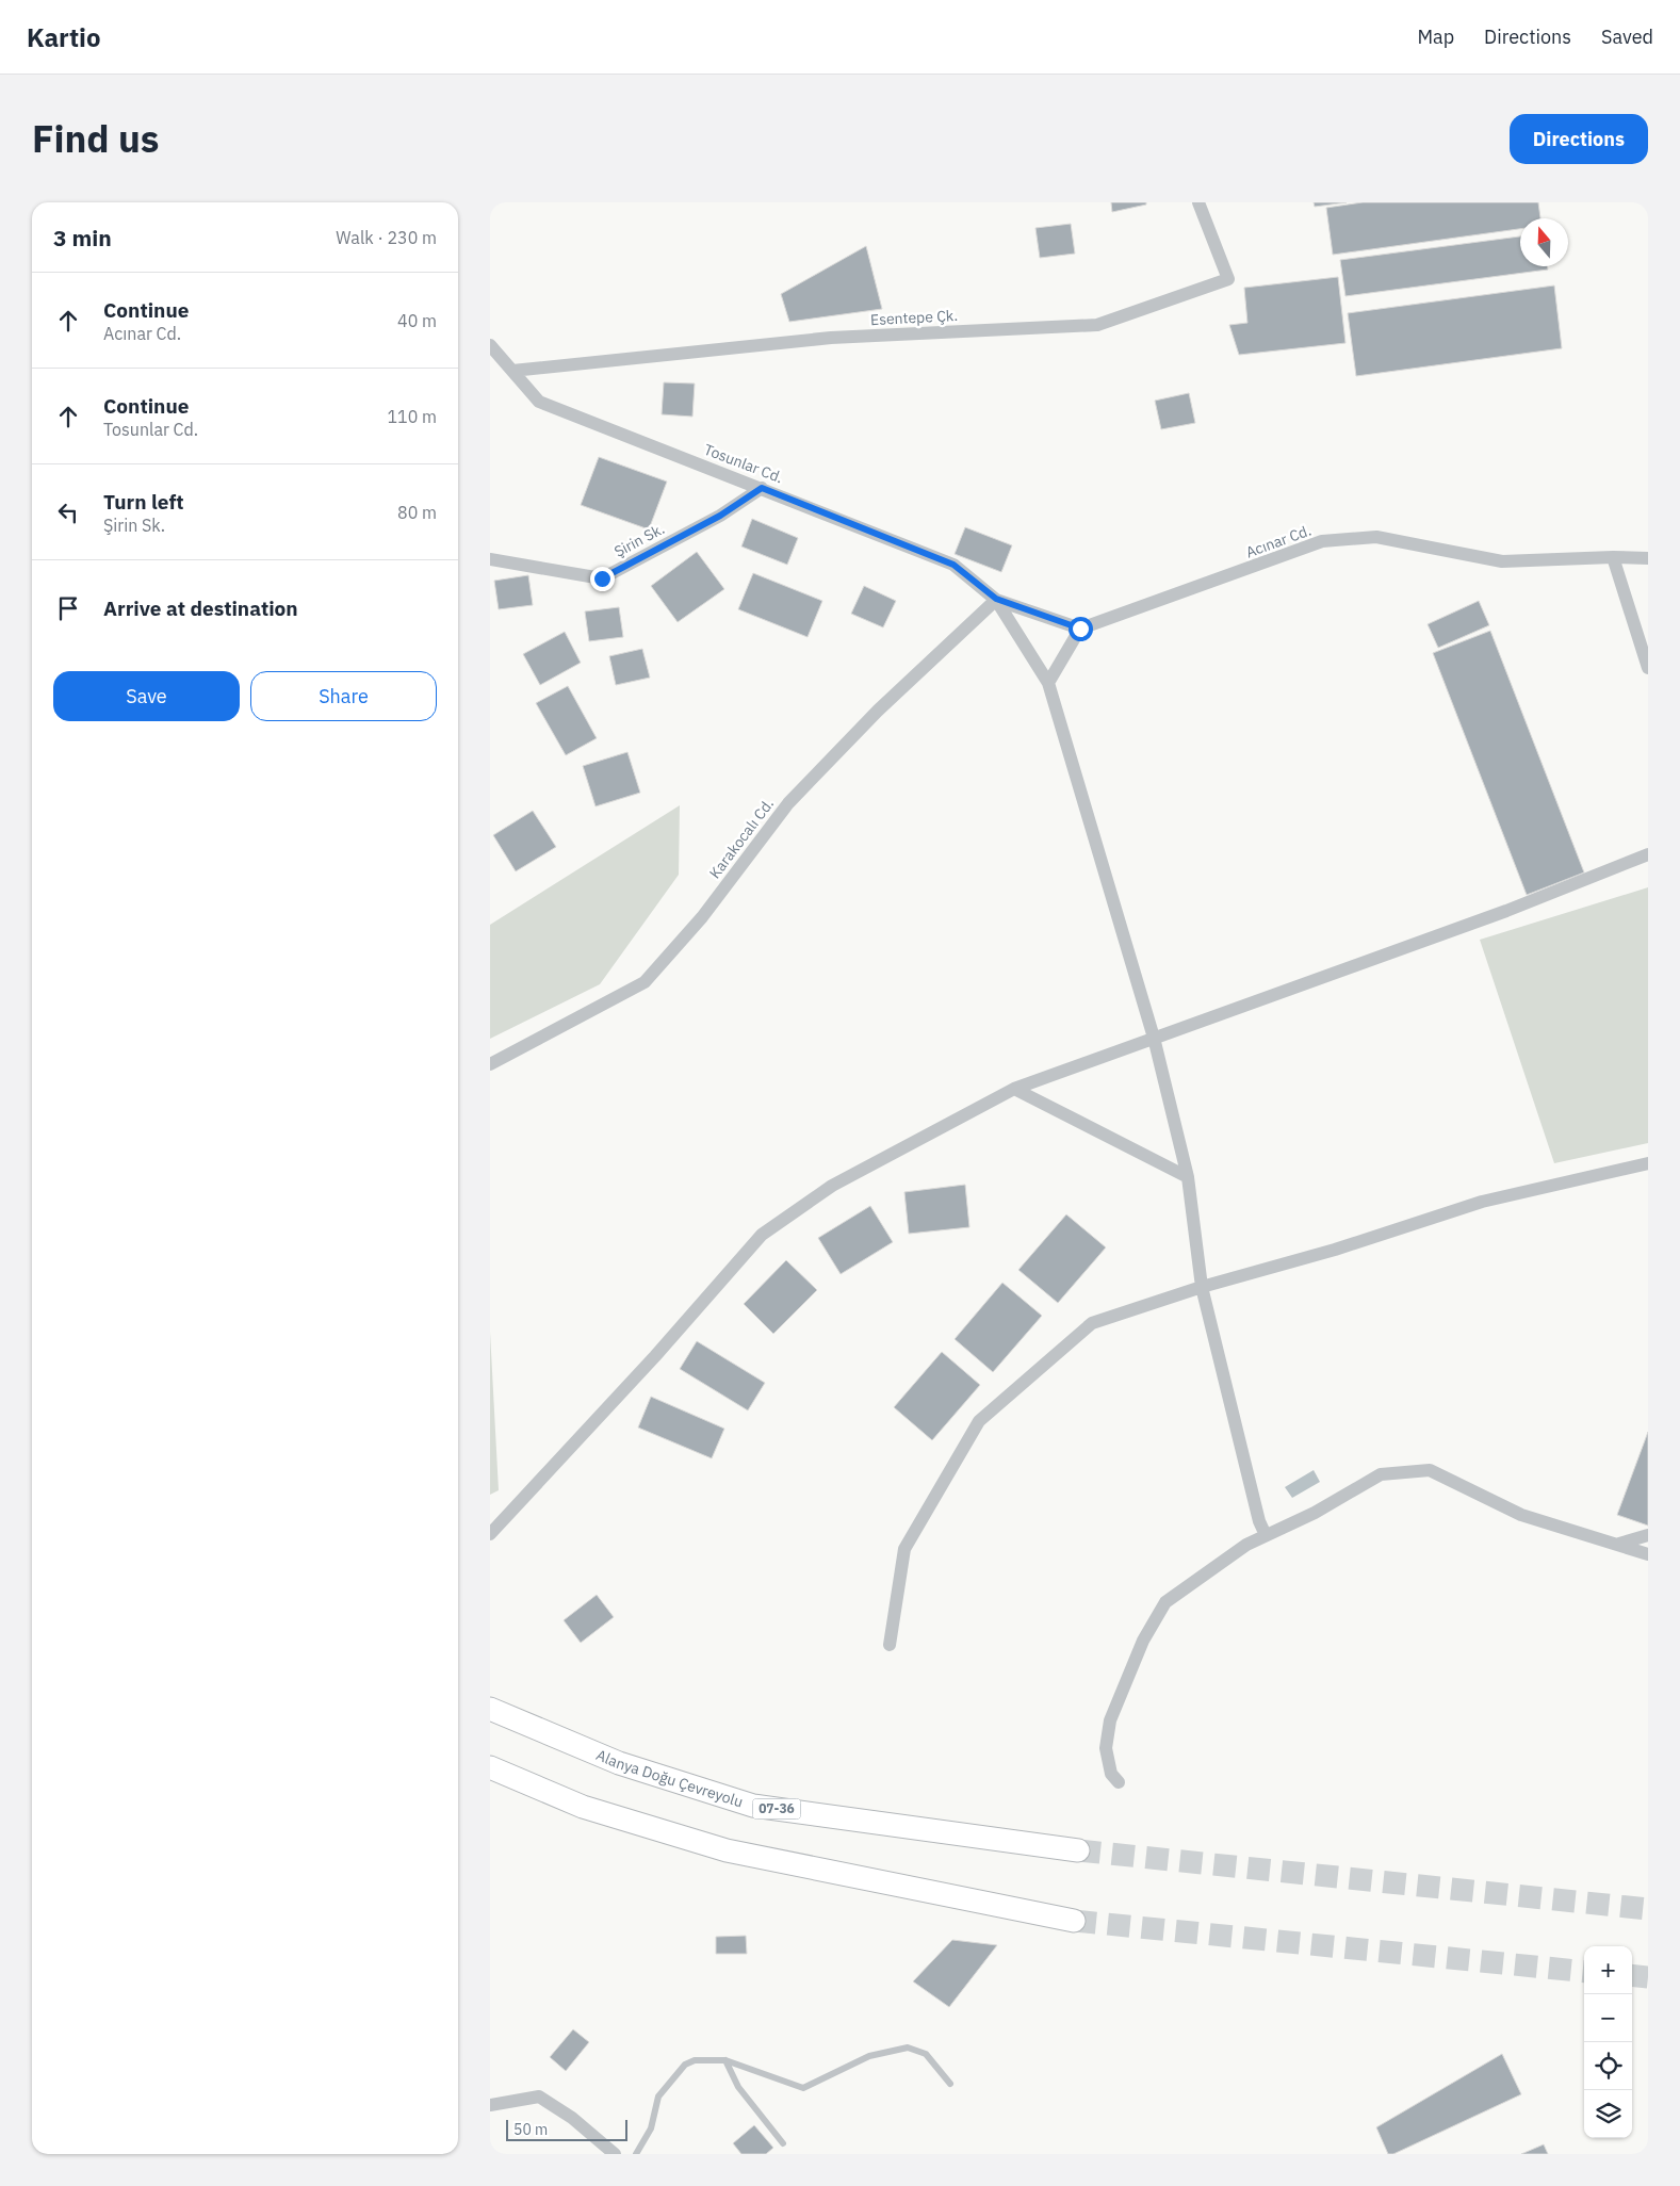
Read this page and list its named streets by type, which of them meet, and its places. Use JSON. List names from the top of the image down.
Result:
{
  "streets": {
    "highway": ["Alanya Doğu Çevreyolu", "07-36"],
    "street": [
      "Esentepe Çk.",
      "Tosunlar Cd.",
      "Şirin Sk.",
      "Acınar Cd.",
      "Karakocalı Cd."
    ]
  },
  "crossings": [
    ["Esentepe Çk.", "Tosunlar Cd."],
    ["Tosunlar Cd.", "Şirin Sk."],
    ["Tosunlar Cd.", "Karakocalı Cd."]
  ],
  "scale_bar": "50 m",
  "north": "top",
  "page": {
    "header": "Kartio",
    "nav": ["Map", "Directions", "Saved"],
    "title": "Find us",
    "buttons": [
      "Directions",
      ["Save", "Share"]
    ],
    "heading": ["3 min", "Walk · 230 m"],
    "list": [
      ["Continue", "Acınar Cd.", "40 m"],
      ["Continue", "Tosunlar Cd.", "110 m"],
      ["Turn left", "Şirin Sk.", "80 m"],
      "Arrive at destination"
    ],
    "map_buttons": ["+", "−"],
    "scale": "50 m"
  }
}
